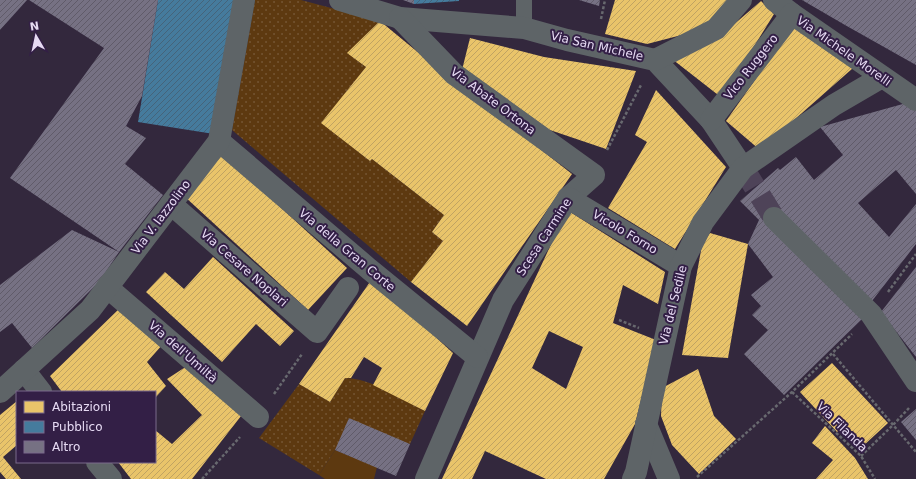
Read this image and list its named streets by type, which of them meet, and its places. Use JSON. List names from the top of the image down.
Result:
{
  "streets": {
    "street": [
      "Via San Michele",
      "Via Michele Morelli",
      "Vico Ruggero",
      "Via Abate Ortona",
      "Via V. Iazzolino",
      "Vicolo Forno",
      "Scesa Carmine",
      "Via della Gran Corte",
      "Via Cesare Noplari",
      "Via del Sedile",
      "Via dell'Umiltà"
    ],
    "path": ["Via Filanda"]
  },
  "crossings": [
    ["Via San Michele", "Vico Ruggero"],
    ["Via San Michele", "Via Abate Ortona"],
    ["Via San Michele", "Via del Sedile"],
    ["Via Michele Morelli", "Vico Ruggero"],
    ["Via Michele Morelli", "Via del Sedile"],
    ["Via Abate Ortona", "Scesa Carmine"],
    ["Via V. Iazzolino", "Via della Gran Corte"],
    ["Via V. Iazzolino", "Via Cesare Noplari"],
    ["Via V. Iazzolino", "Via dell'Umiltà"],
    ["Vicolo Forno", "Scesa Carmine"],
    ["Vicolo Forno", "Via del Sedile"],
    ["Scesa Carmine", "Via della Gran Corte"]
  ],
  "legend": ["Abitazioni", "Pubblico", "Altro"],
  "north": "top"
}
